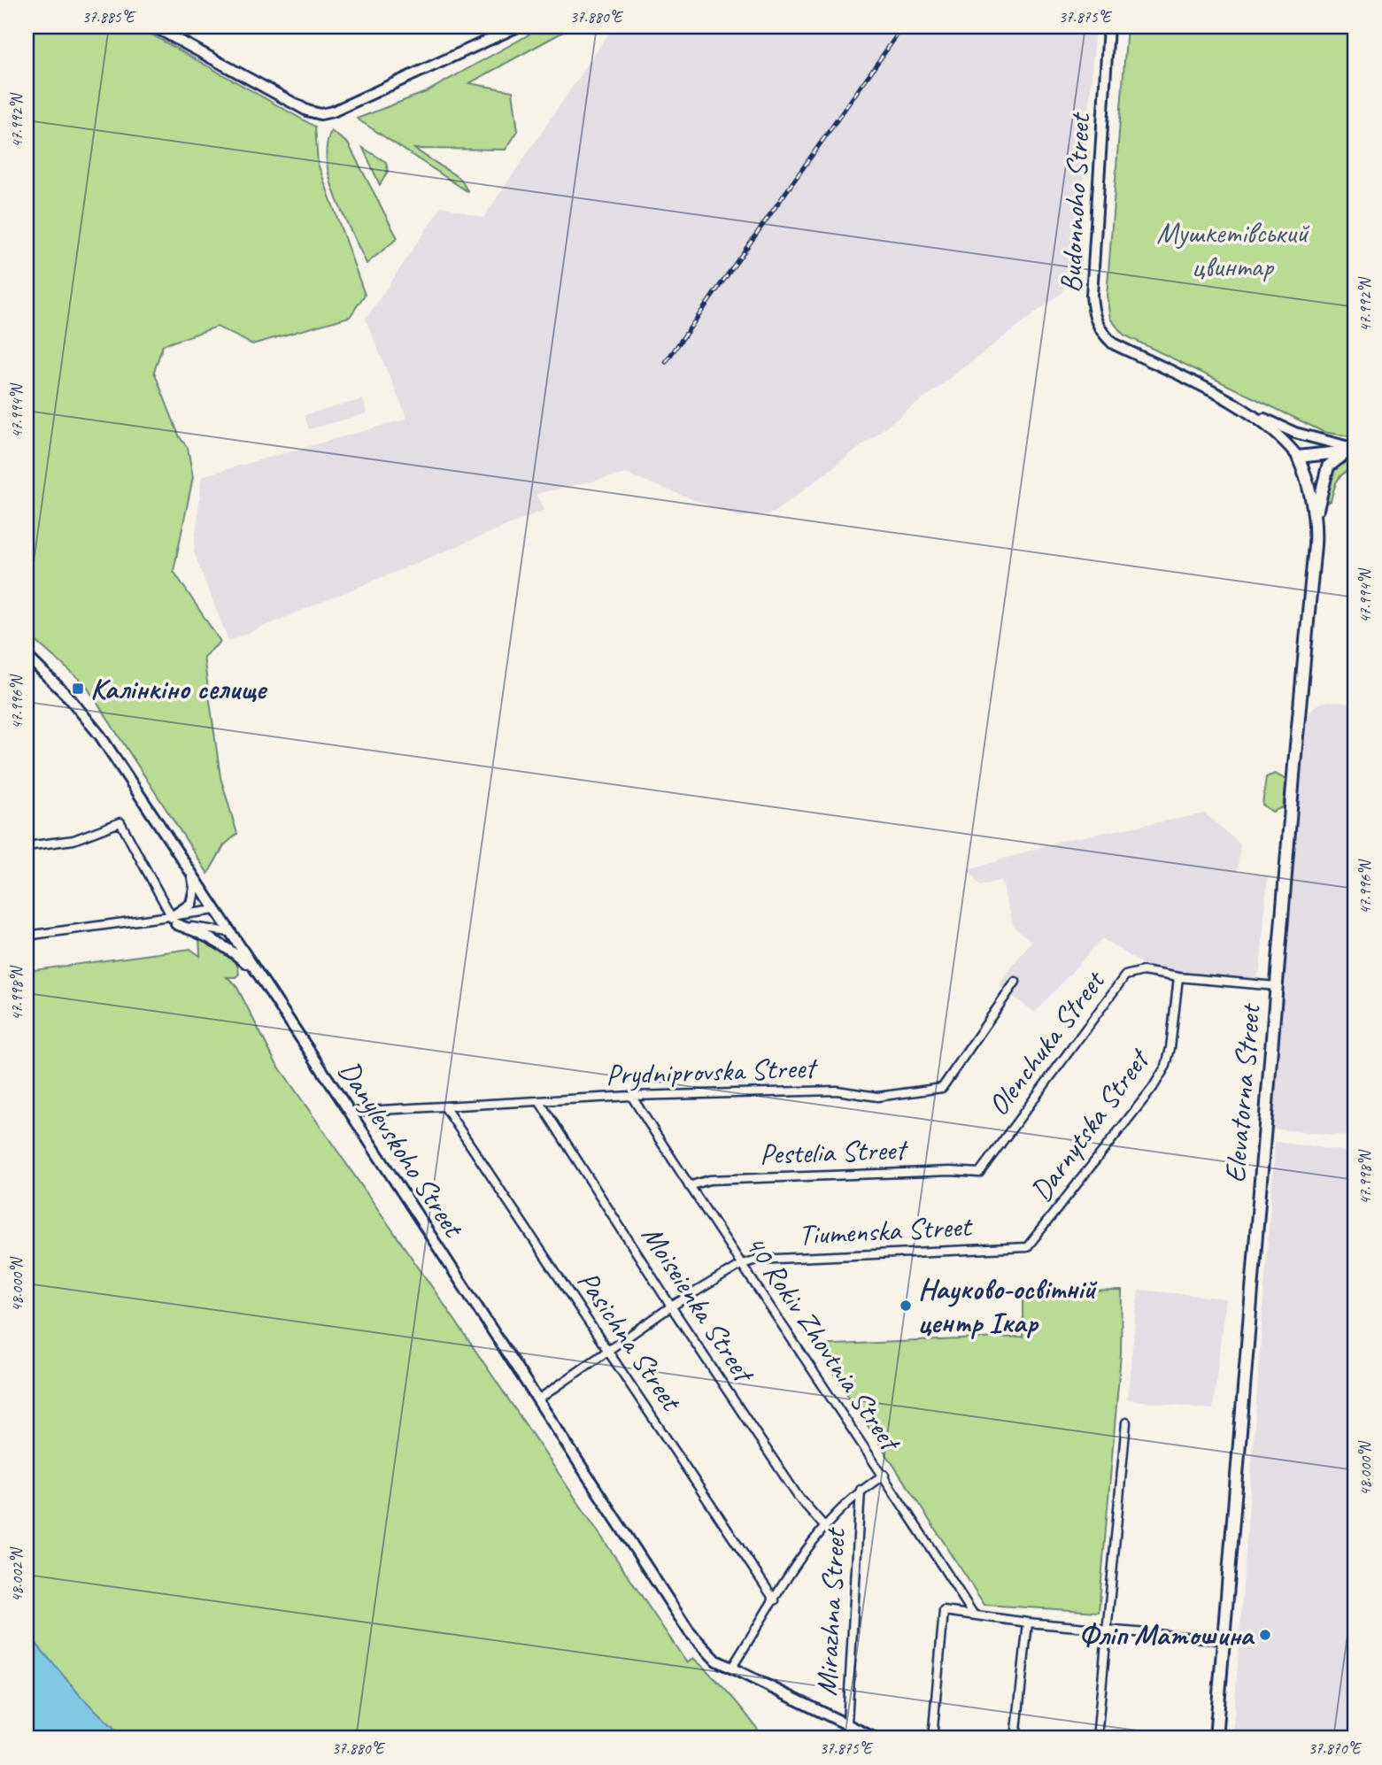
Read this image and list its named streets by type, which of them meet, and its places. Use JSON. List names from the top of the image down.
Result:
{
  "streets": {
    "main road": ["Elevatorna Street"],
    "street": [
      "Budonnoho Street",
      "Olenchuka Street",
      "Prydniprovska Street",
      "Darnytska Street",
      "Danylevskoho Street",
      "Pestelia Street",
      "Tiumenska Street",
      "Moiseienka Street",
      "Pasichna Street",
      "40 Rokiv Zhovtnia Street",
      "Mirazhna Street"
    ]
  },
  "crossings": [
    ["Budonnoho Street", "Elevatorna Street"],
    ["Olenchuka Street", "Elevatorna Street"],
    ["Olenchuka Street", "Darnytska Street"],
    ["Olenchuka Street", "Pestelia Street"],
    ["Prydniprovska Street", "Danylevskoho Street"],
    ["Prydniprovska Street", "Moiseienka Street"],
    ["Prydniprovska Street", "Pasichna Street"],
    ["Prydniprovska Street", "40 Rokiv Zhovtnia Street"],
    ["Darnytska Street", "Tiumenska Street"],
    ["Danylevskoho Street", "Tiumenska Street"],
    ["Danylevskoho Street", "Mirazhna Street"],
    ["Pestelia Street", "40 Rokiv Zhovtnia Street"],
    ["Tiumenska Street", "Moiseienka Street"],
    ["Tiumenska Street", "Pasichna Street"],
    ["Tiumenska Street", "40 Rokiv Zhovtnia Street"]
  ],
  "parks": ["Мушкетівський цвинтар"],
  "places": {
    "transit": ["Калінкіно селище"],
    "other": ["Науково-освітній центр Ікар", "Фліп Матошина"]
  },
  "coordinates": [
    "37.885°E",
    "37.880°E",
    "37.875°E",
    "47.992°N",
    "47.994°N",
    "47.996°N",
    "47.998°N",
    "48.000°N",
    "48.002°N",
    "37.870°E"
  ]
}
